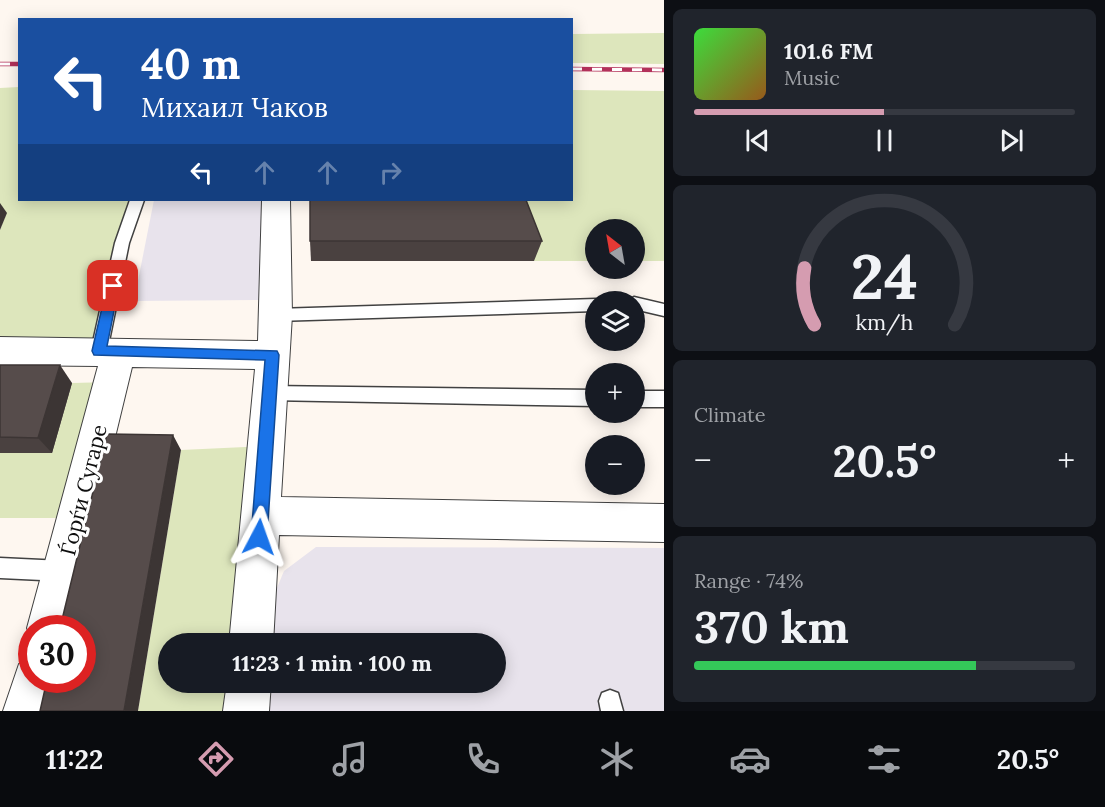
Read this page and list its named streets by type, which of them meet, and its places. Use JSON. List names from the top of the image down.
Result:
{
  "streets": {
    "street": ["Ѓорѓи Сугаре"]
  },
  "north": "top left",
  "page": {
    "turn": ["40 m", "Михаил Чаков"],
    "song": ["101.6 FM", "Music"],
    "map_buttons": ["+", "−"],
    "tile": [
      "Climate",
      ["Range · 74%", "370 km"]
    ],
    "heat": ["−", "20.5°", "+"],
    "limit": "30",
    "trip": "11:23 · 1 min · 100 m",
    "tabs": ["11:22", "20.5°"],
    "gauge": ["24", "km/h"]
  }
}
